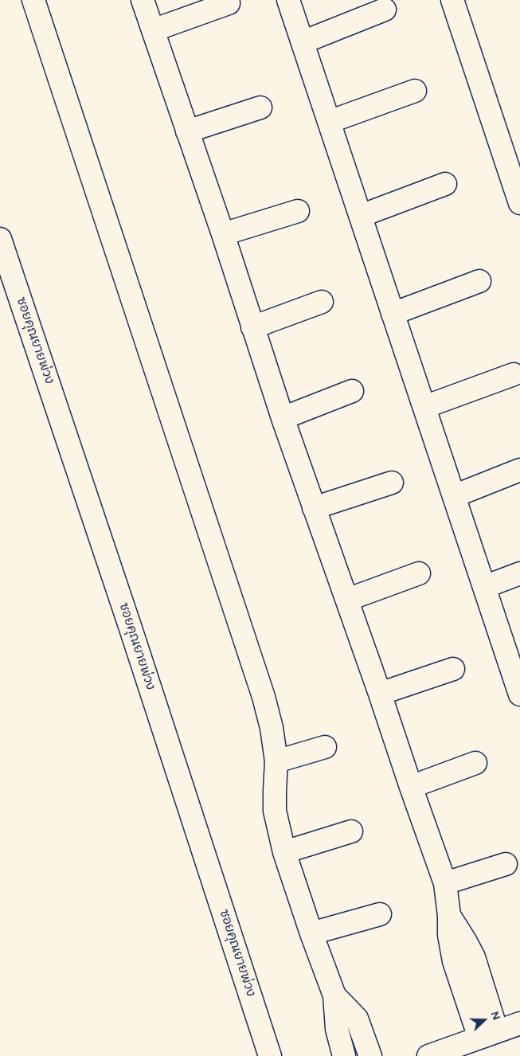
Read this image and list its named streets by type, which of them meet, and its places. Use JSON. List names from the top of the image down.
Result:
{
  "streets": {
    "street": ["ซอยคุณยายพ่วง"]
  },
  "north": "right"
}
